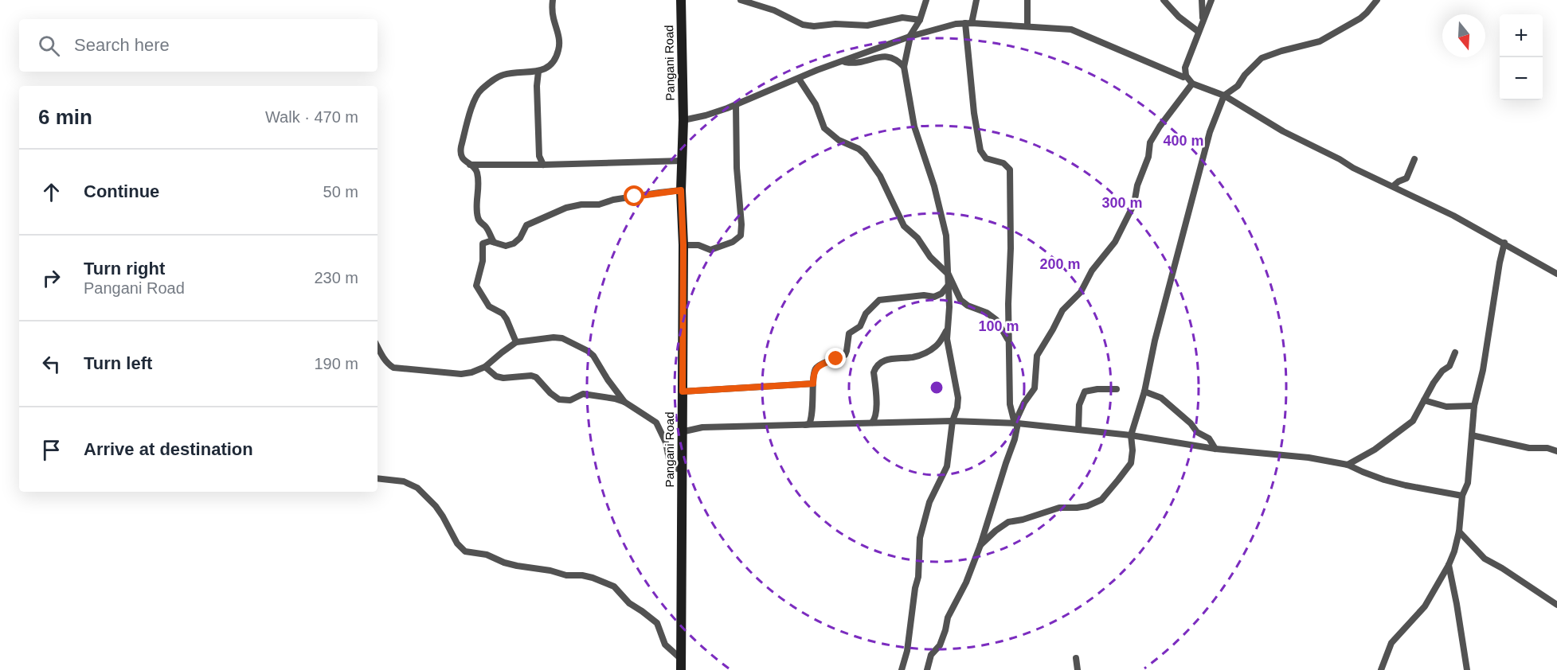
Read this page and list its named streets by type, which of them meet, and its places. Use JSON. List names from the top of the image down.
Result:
{
  "streets": {
    "main road": ["Pangani Road"]
  },
  "north": "bottom",
  "page": {
    "map_buttons": ["+", "−"],
    "search": "Search here",
    "heading": ["6 min", "Walk · 470 m"],
    "list": [
      ["Continue", "50 m"],
      ["Turn right", "Pangani Road", "230 m"],
      ["Turn left", "190 m"],
      "Arrive at destination"
    ]
  },
  "rings": [
    "400 m",
    "300 m",
    "200 m",
    "100 m"
  ]
}
